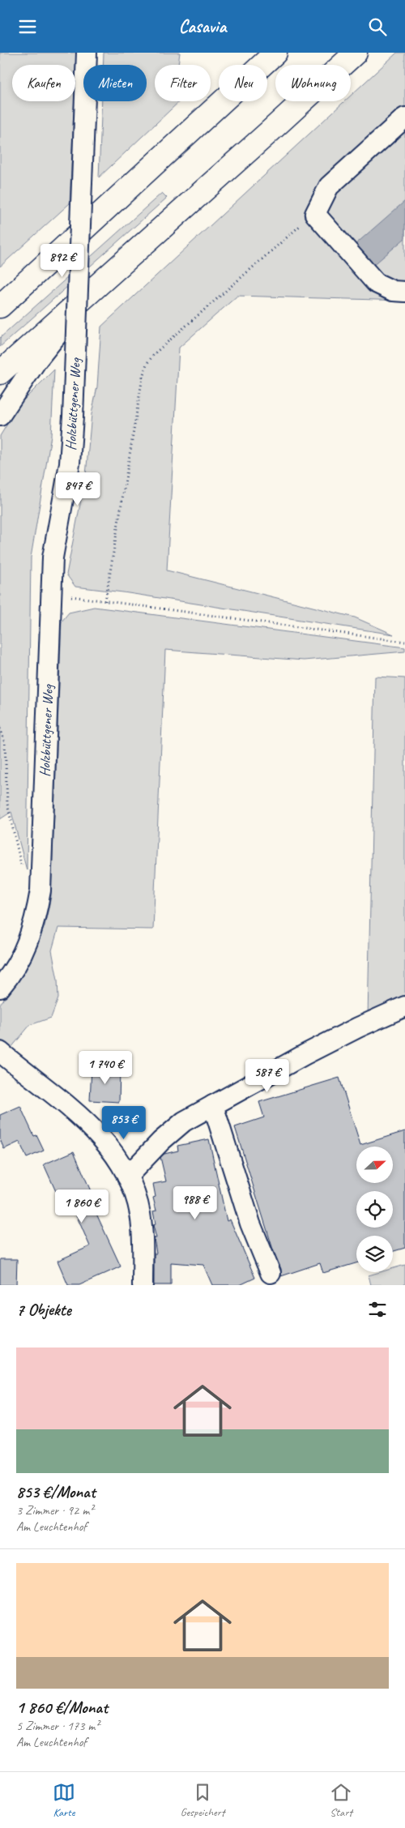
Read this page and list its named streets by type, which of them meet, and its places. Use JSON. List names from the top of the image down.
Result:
{
  "streets": {
    "street": ["Holzbüttgener Weg"]
  },
  "north": "right",
  "page": {
    "header": "Casavia",
    "chip": [
      "Kaufen",
      "Mieten",
      "Filter",
      "Neu",
      "Wohnung"
    ],
    "price": [
      "892 €",
      "847 €",
      "1 740 €",
      "587 €",
      "853 €",
      "988 €",
      "1 860 €"
    ],
    "heading": "7 Objekte",
    "list": [
      {
        "name": "853 €/Monat",
        "note": "3 Zimmer · 92 m² · Am Leuchtenhof"
      },
      {
        "name": "1 860 €/Monat",
        "note": "5 Zimmer · 173 m² · Am Leuchtenhof"
      }
    ],
    "tabs": ["Karte", "Gespeichert", "Start"]
  }
}
